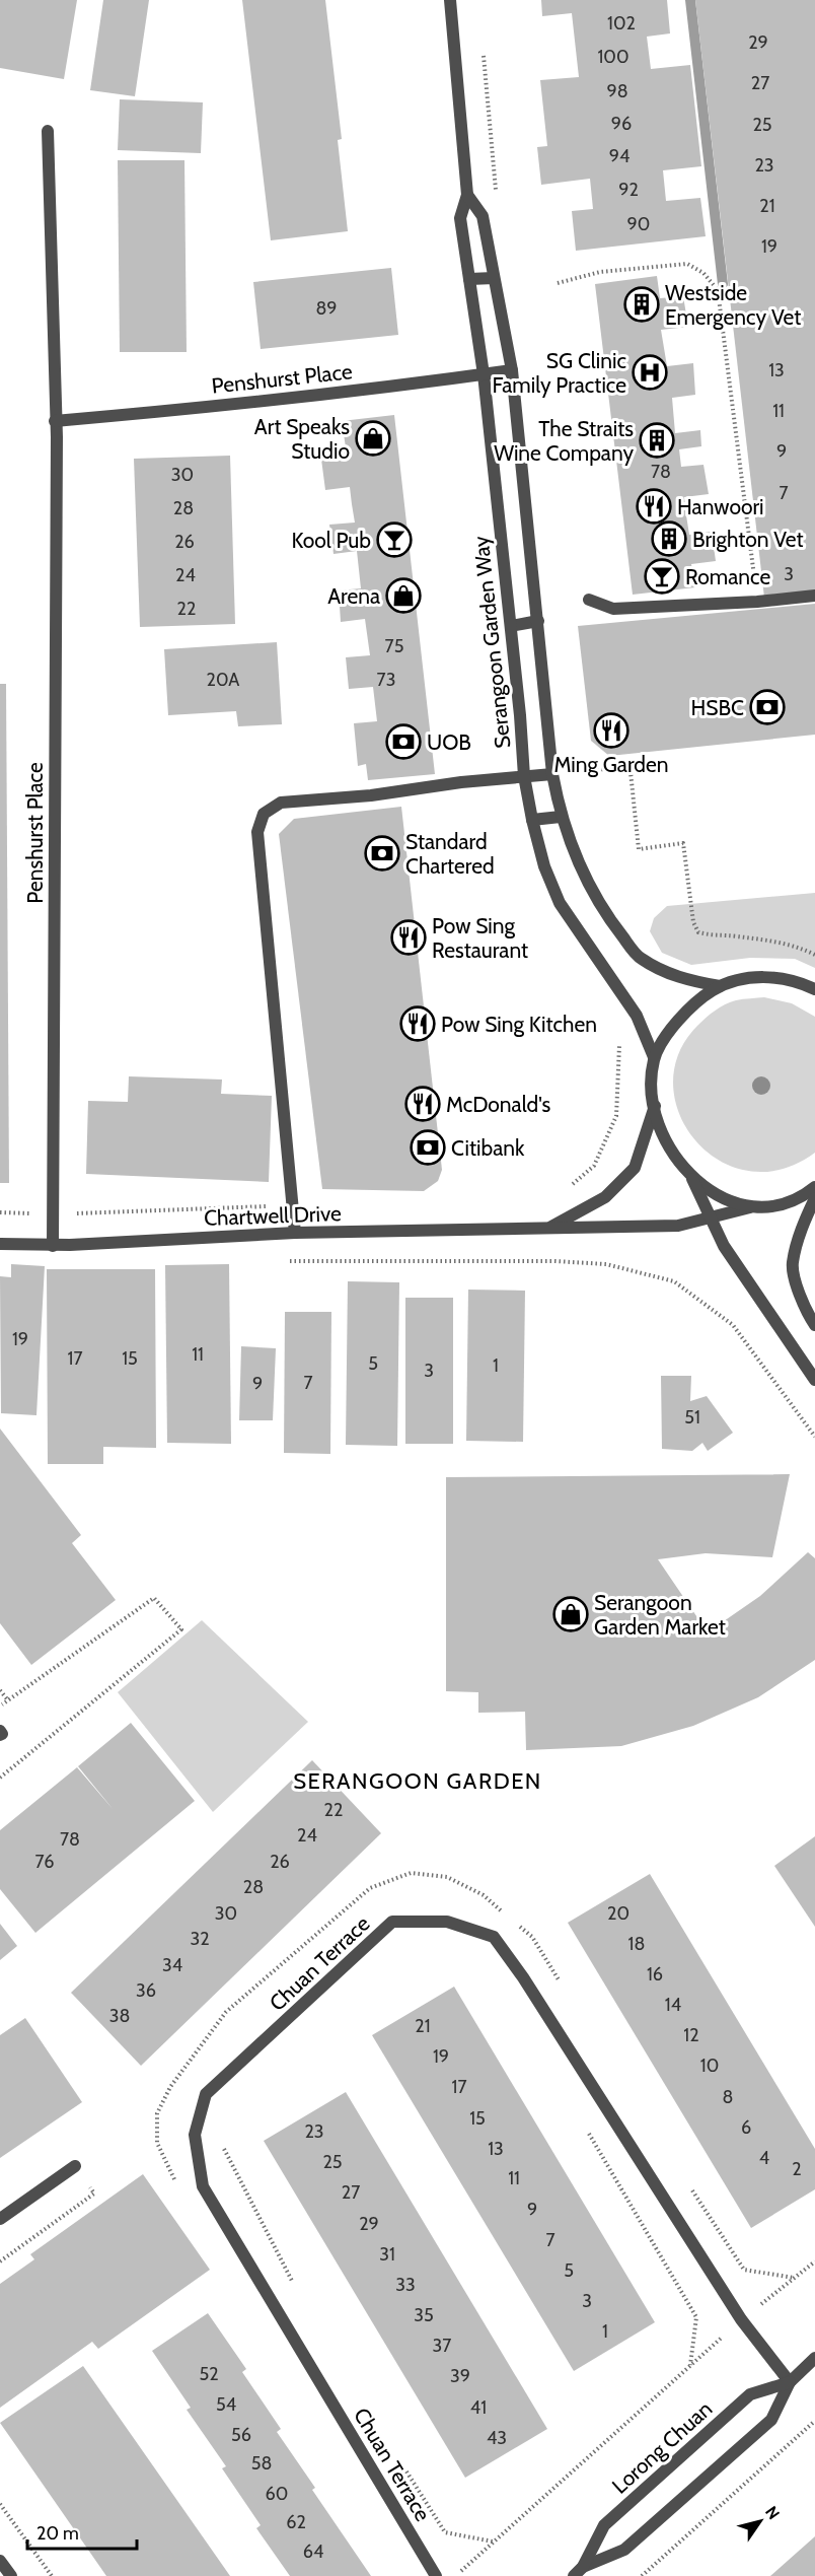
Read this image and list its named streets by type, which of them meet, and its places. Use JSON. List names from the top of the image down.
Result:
{
  "streets": {
    "street": [
      "Penshurst Place",
      "Serangoon Garden Way",
      "Chartwell Drive",
      "Chuan Terrace",
      "Lorong Chuan"
    ]
  },
  "crossings": [
    ["Penshurst Place", "Serangoon Garden Way"],
    ["Penshurst Place", "Chartwell Drive"],
    ["Chuan Terrace", "Lorong Chuan"]
  ],
  "districts": ["SERANGOON GARDEN"],
  "places": {
    "building": ["Westside Emergency Vet", "The Straits Wine Company", "Brighton Vet"],
    "hospital": ["SG Clinic Family Practice"],
    "shop": ["Art Speaks Studio", "Arena", "Serangoon Garden Market"],
    "restaurant": [
      "Hanwoori",
      "Ming Garden",
      "Pow Sing Restaurant",
      "Pow Sing Kitchen",
      "McDonald's"
    ],
    "bar": ["Kool Pub", "Romance"],
    "bank": [
      "HSBC",
      "UOB",
      "Standard Chartered",
      "Citibank"
    ]
  },
  "house_numbers": [
    "102",
    "29",
    "100",
    "27",
    "98",
    "96",
    "25",
    "94",
    "23",
    "92",
    "21",
    "90",
    "19",
    "89",
    "13",
    "11",
    "9",
    "78",
    "30",
    "7",
    "28",
    "26",
    "3",
    "24",
    "22",
    "75",
    "20A",
    "73",
    "19",
    "11",
    "17",
    "15",
    "5",
    "1",
    "3",
    "7",
    "9",
    "51",
    "22",
    "24",
    "78",
    "76",
    "26",
    "28",
    "30",
    "20",
    "32",
    "18",
    "34",
    "16",
    "36",
    "14",
    "38",
    "21",
    "12",
    "19",
    "10",
    "17",
    "8",
    "15",
    "6",
    "23",
    "13",
    "4",
    "25",
    "2",
    "11",
    "27",
    "9",
    "29",
    "7",
    "31",
    "5",
    "33",
    "3",
    "35",
    "1",
    "37",
    "52",
    "39",
    "54",
    "41",
    "56",
    "43",
    "58",
    "60",
    "62",
    "64"
  ],
  "scale_bar": "20 m",
  "north": "top right"
}
